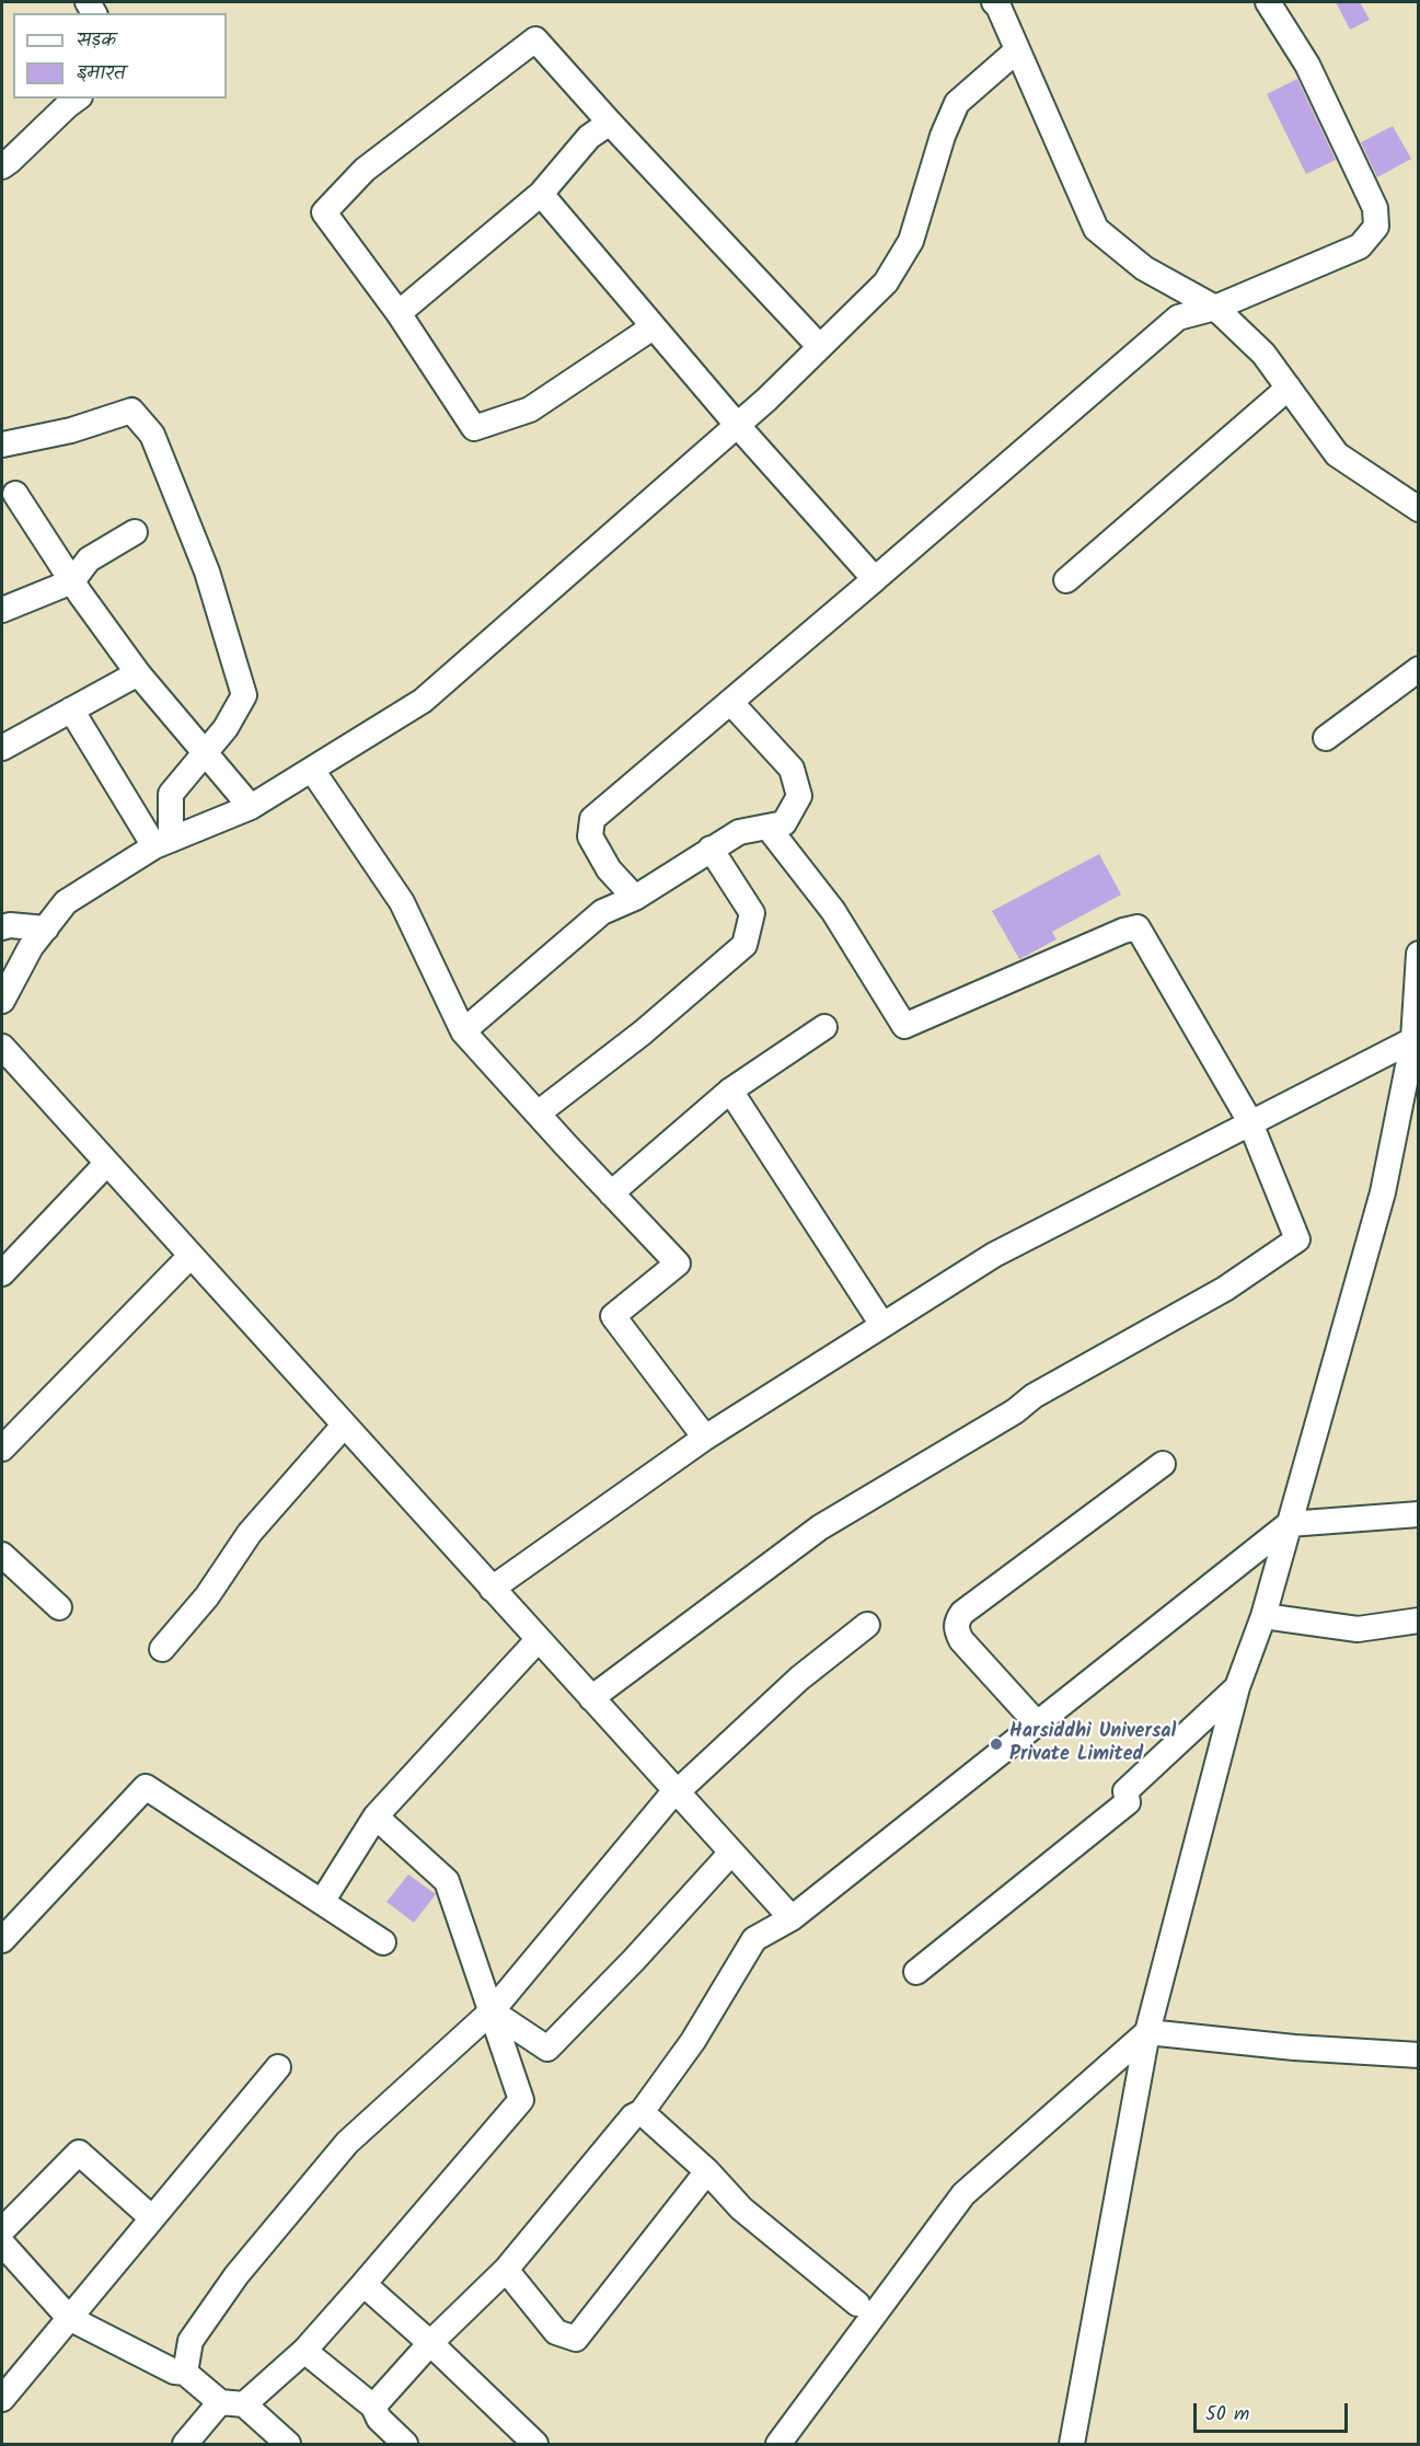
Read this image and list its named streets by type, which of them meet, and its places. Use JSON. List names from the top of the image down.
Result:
{
  "places": ["Harsiddhi Universal Private Limited"],
  "legend": ["सड़क", "इमारत"],
  "scale_bar": "50 m"
}
